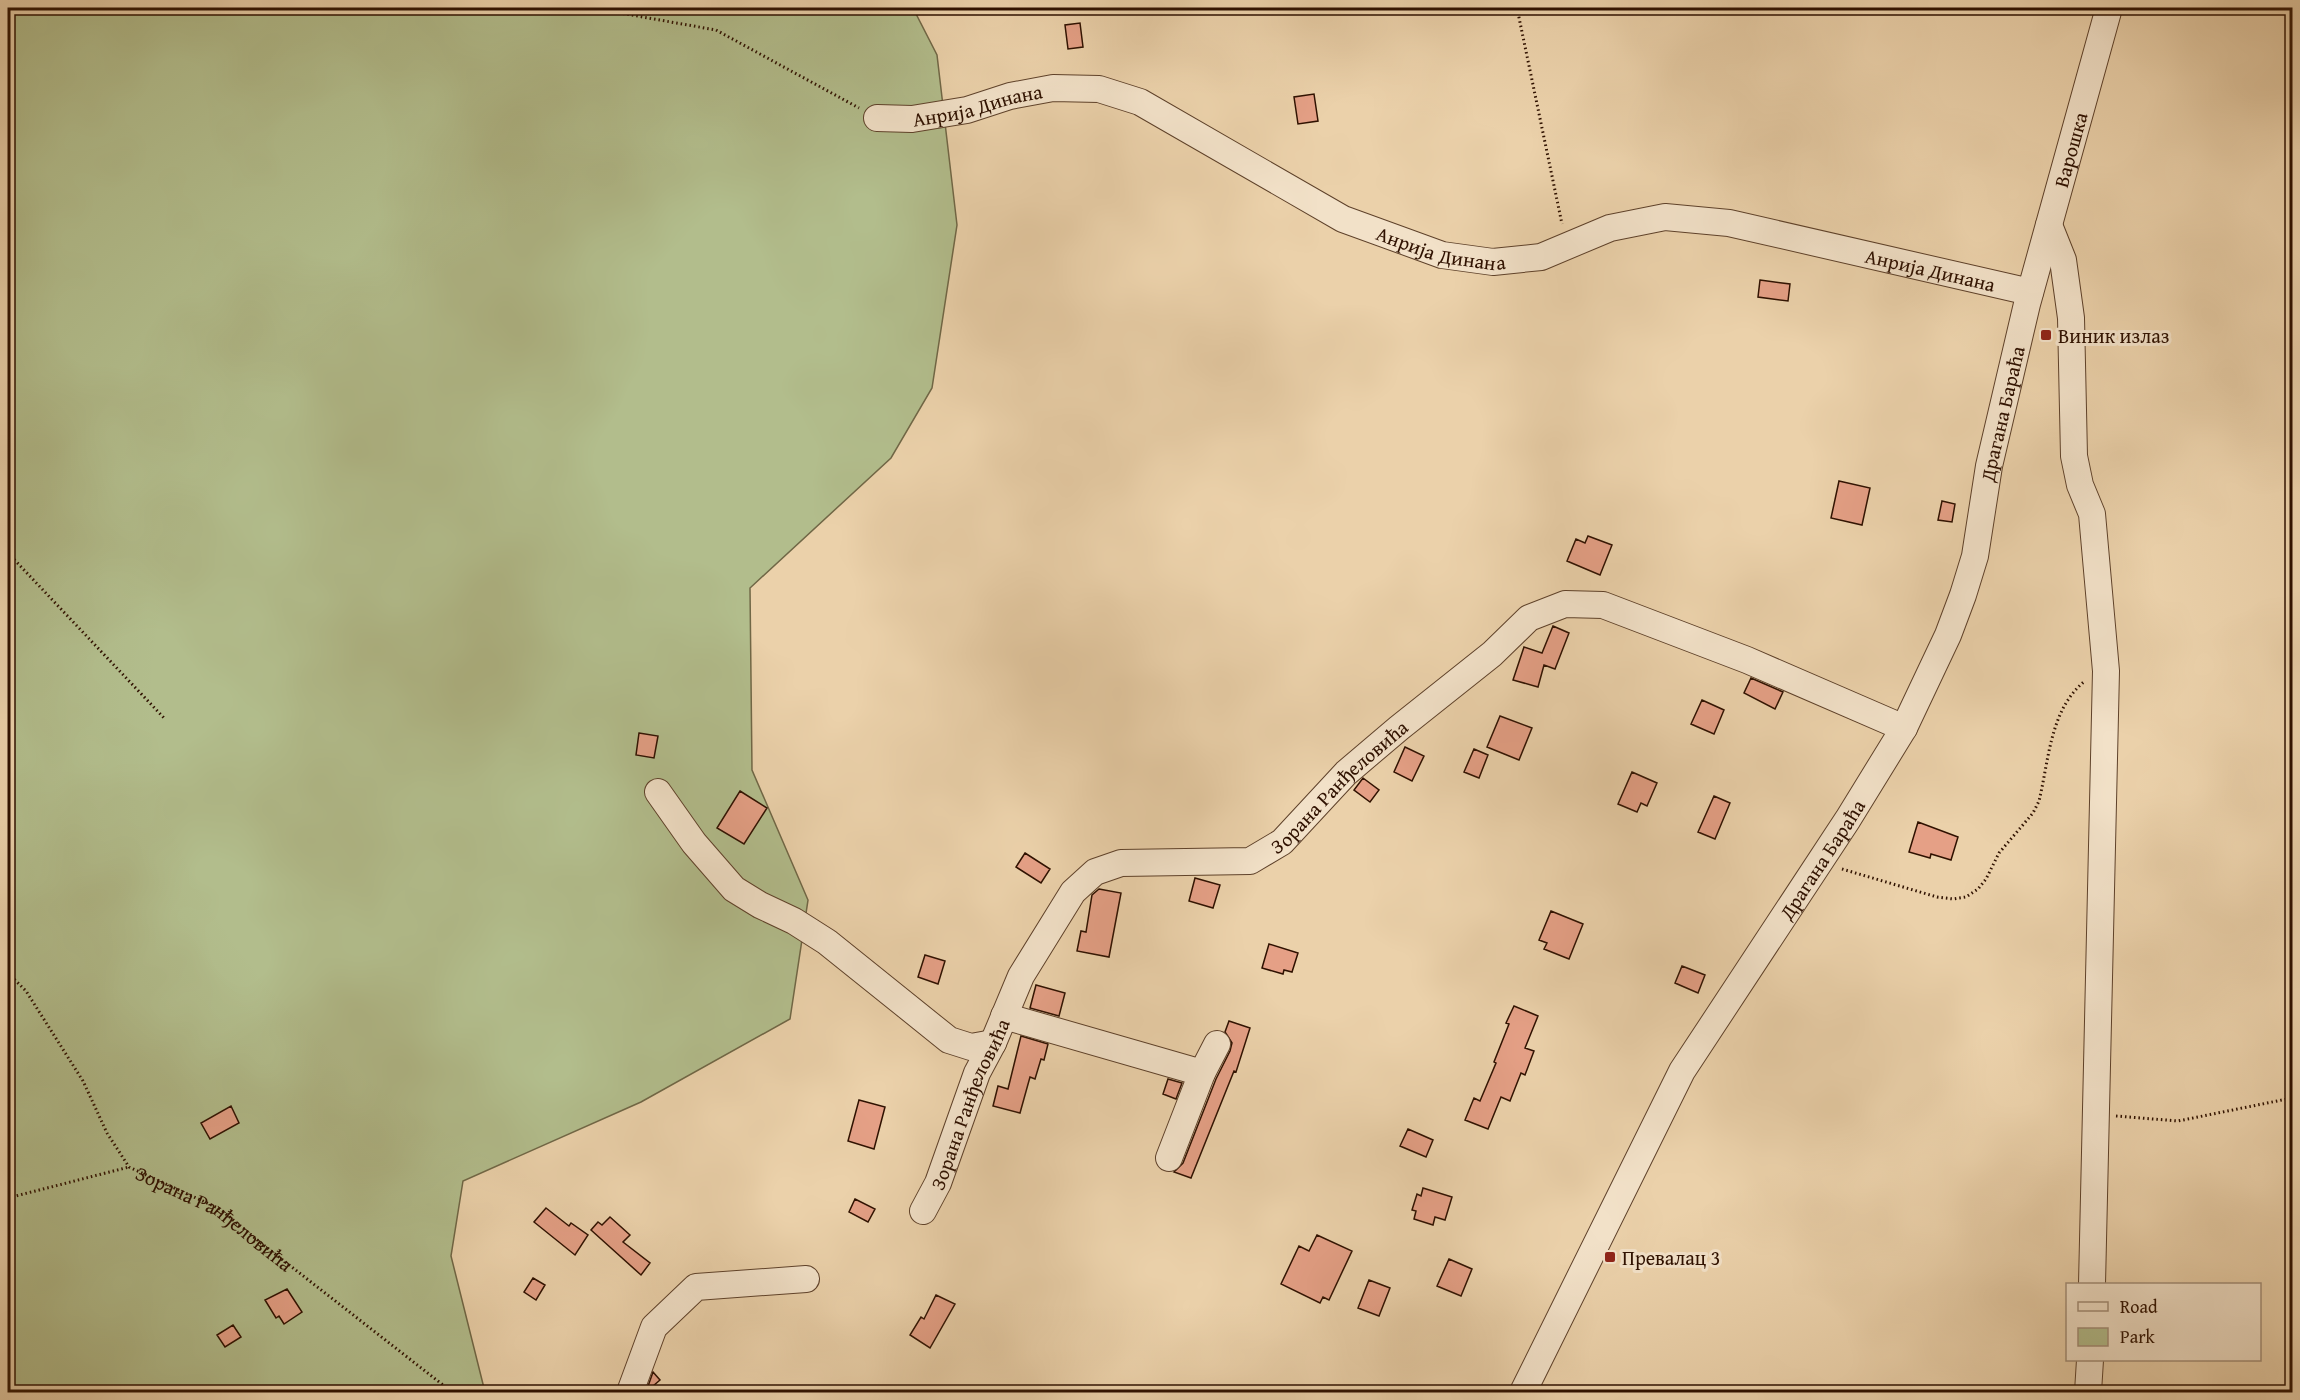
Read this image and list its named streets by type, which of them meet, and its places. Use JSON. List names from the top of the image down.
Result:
{
  "streets": {
    "street": [
      "Анрија Динана",
      "Варошка",
      "Драгана Бараћа",
      "Зорана Ранђеловића"
    ]
  },
  "crossings": [
    ["Анрија Динана", "Варошка"],
    ["Анрија Динана", "Драгана Бараћа"],
    ["Варошка", "Драгана Бараћа"],
    ["Драгана Бараћа", "Зорана Ранђеловића"]
  ],
  "places": {
    "transit": ["Виник излаз", "Превалац 3"]
  },
  "legend": ["Road", "Park"]
}
